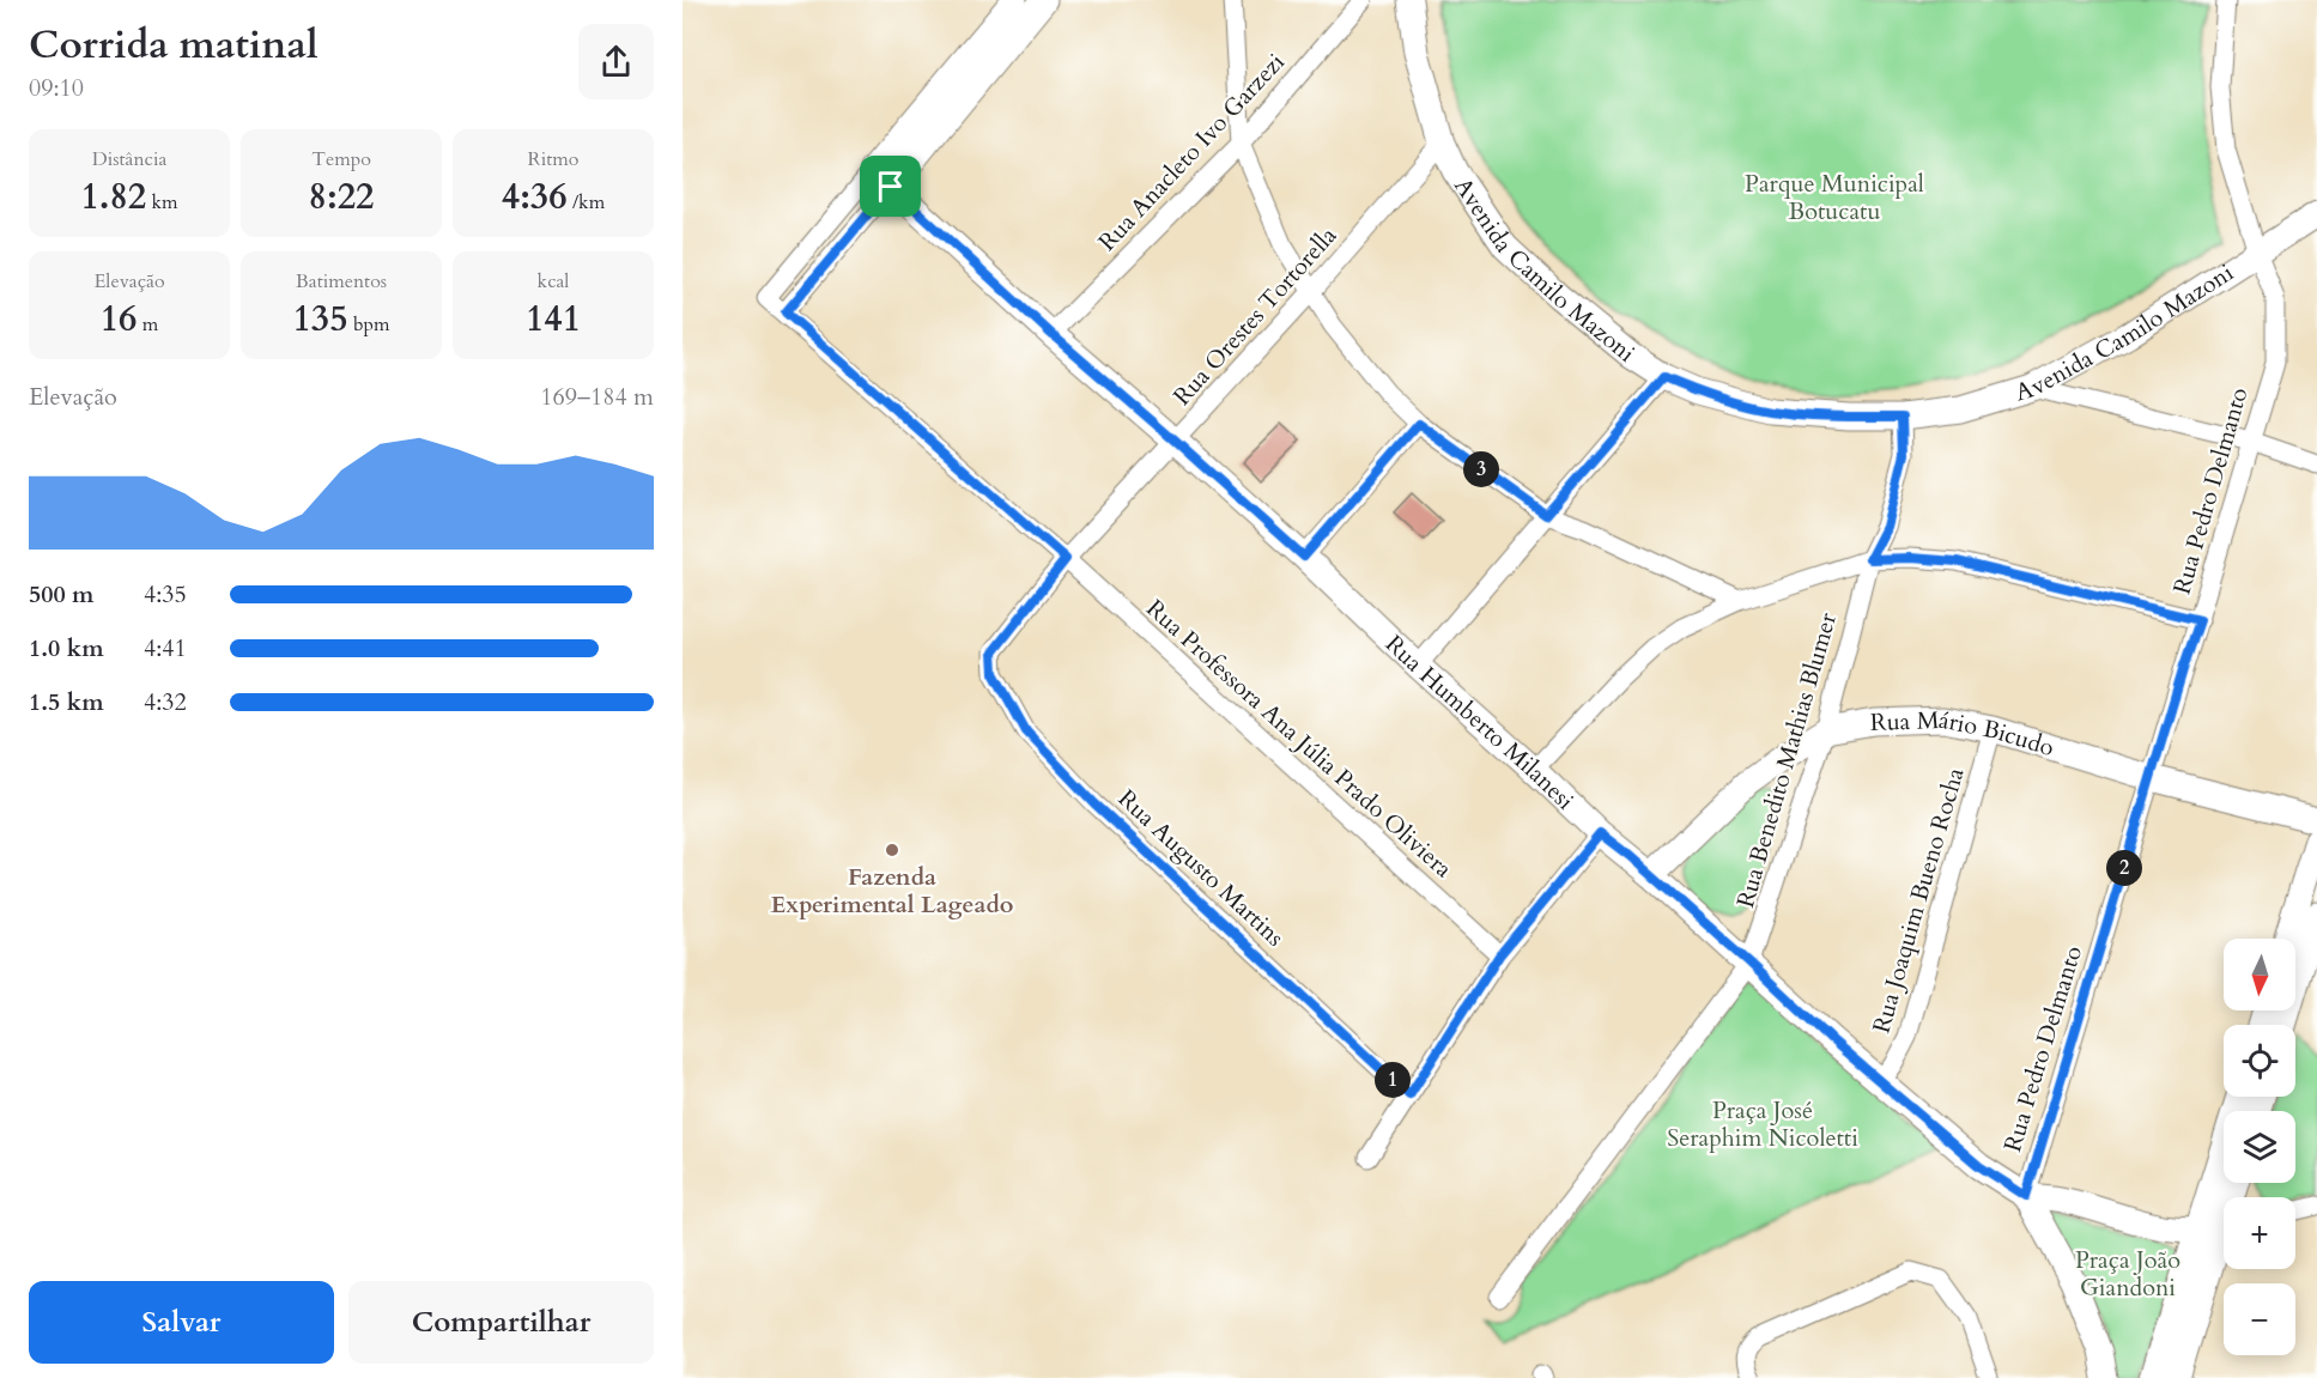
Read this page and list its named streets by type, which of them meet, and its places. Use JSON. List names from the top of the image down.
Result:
{
  "streets": {
    "main road": ["Avenida Camilo Mazoni", "Rua Humberto Milanesi", "Rua Mário Bicudo"],
    "street": [
      "Rua Anacleto Ivo Garzezi",
      "Rua Orestes Tortorella",
      "Rua Pedro Delmanto",
      "Rua Professora Ana Júlia Prado Oliviera",
      "Rua Benedito Mathias Blumer",
      "Rua Augusto Martins",
      "Rua Joaquim Bueno Rocha"
    ]
  },
  "crossings": [
    ["Rua Anacleto Ivo Garzezi", "Rua Humberto Milanesi"],
    ["Avenida Camilo Mazoni", "Rua Orestes Tortorella"],
    ["Avenida Camilo Mazoni", "Rua Pedro Delmanto"],
    ["Avenida Camilo Mazoni", "Rua Benedito Mathias Blumer"],
    ["Rua Orestes Tortorella", "Rua Humberto Milanesi"],
    ["Rua Orestes Tortorella", "Rua Professora Ana Júlia Prado Oliviera"],
    ["Rua Orestes Tortorella", "Rua Augusto Martins"],
    ["Rua Pedro Delmanto", "Rua Humberto Milanesi"],
    ["Rua Pedro Delmanto", "Rua Mário Bicudo"],
    ["Rua Humberto Milanesi", "Rua Mário Bicudo"],
    ["Rua Humberto Milanesi", "Rua Professora Ana Júlia Prado Oliviera"],
    ["Rua Humberto Milanesi", "Rua Benedito Mathias Blumer"],
    ["Rua Humberto Milanesi", "Rua Joaquim Bueno Rocha"],
    ["Rua Mário Bicudo", "Rua Benedito Mathias Blumer"],
    ["Rua Mário Bicudo", "Rua Joaquim Bueno Rocha"]
  ],
  "parks": ["Parque Municipal Botucatu", "Praça José Seraphim Nicoletti", "Praça João Giandoni"],
  "places": ["Fazenda Experimental Lageado"],
  "north": "bottom",
  "page": {
    "heading": ["Corrida matinal", "09:10"],
    "stats": [
      ["Distância", "1.82 km"],
      ["Tempo", "8:22"],
      ["Ritmo", "4:36 /km"],
      ["Elevação", "16 m"],
      ["Batimentos", "135 bpm"],
      ["kcal", "141"]
    ],
    "chart": ["Elevação", "169–184 m"],
    "pins": ["3", "2", "1"],
    "list": [
      {
        "name": "500 m",
        "note": "4:35"
      },
      {
        "name": "1.0 km",
        "note": "4:41"
      },
      {
        "name": "1.5 km",
        "note": "4:32"
      }
    ],
    "map_buttons": ["+", "−"],
    "buttons": ["Salvar", "Compartilhar"]
  }
}
